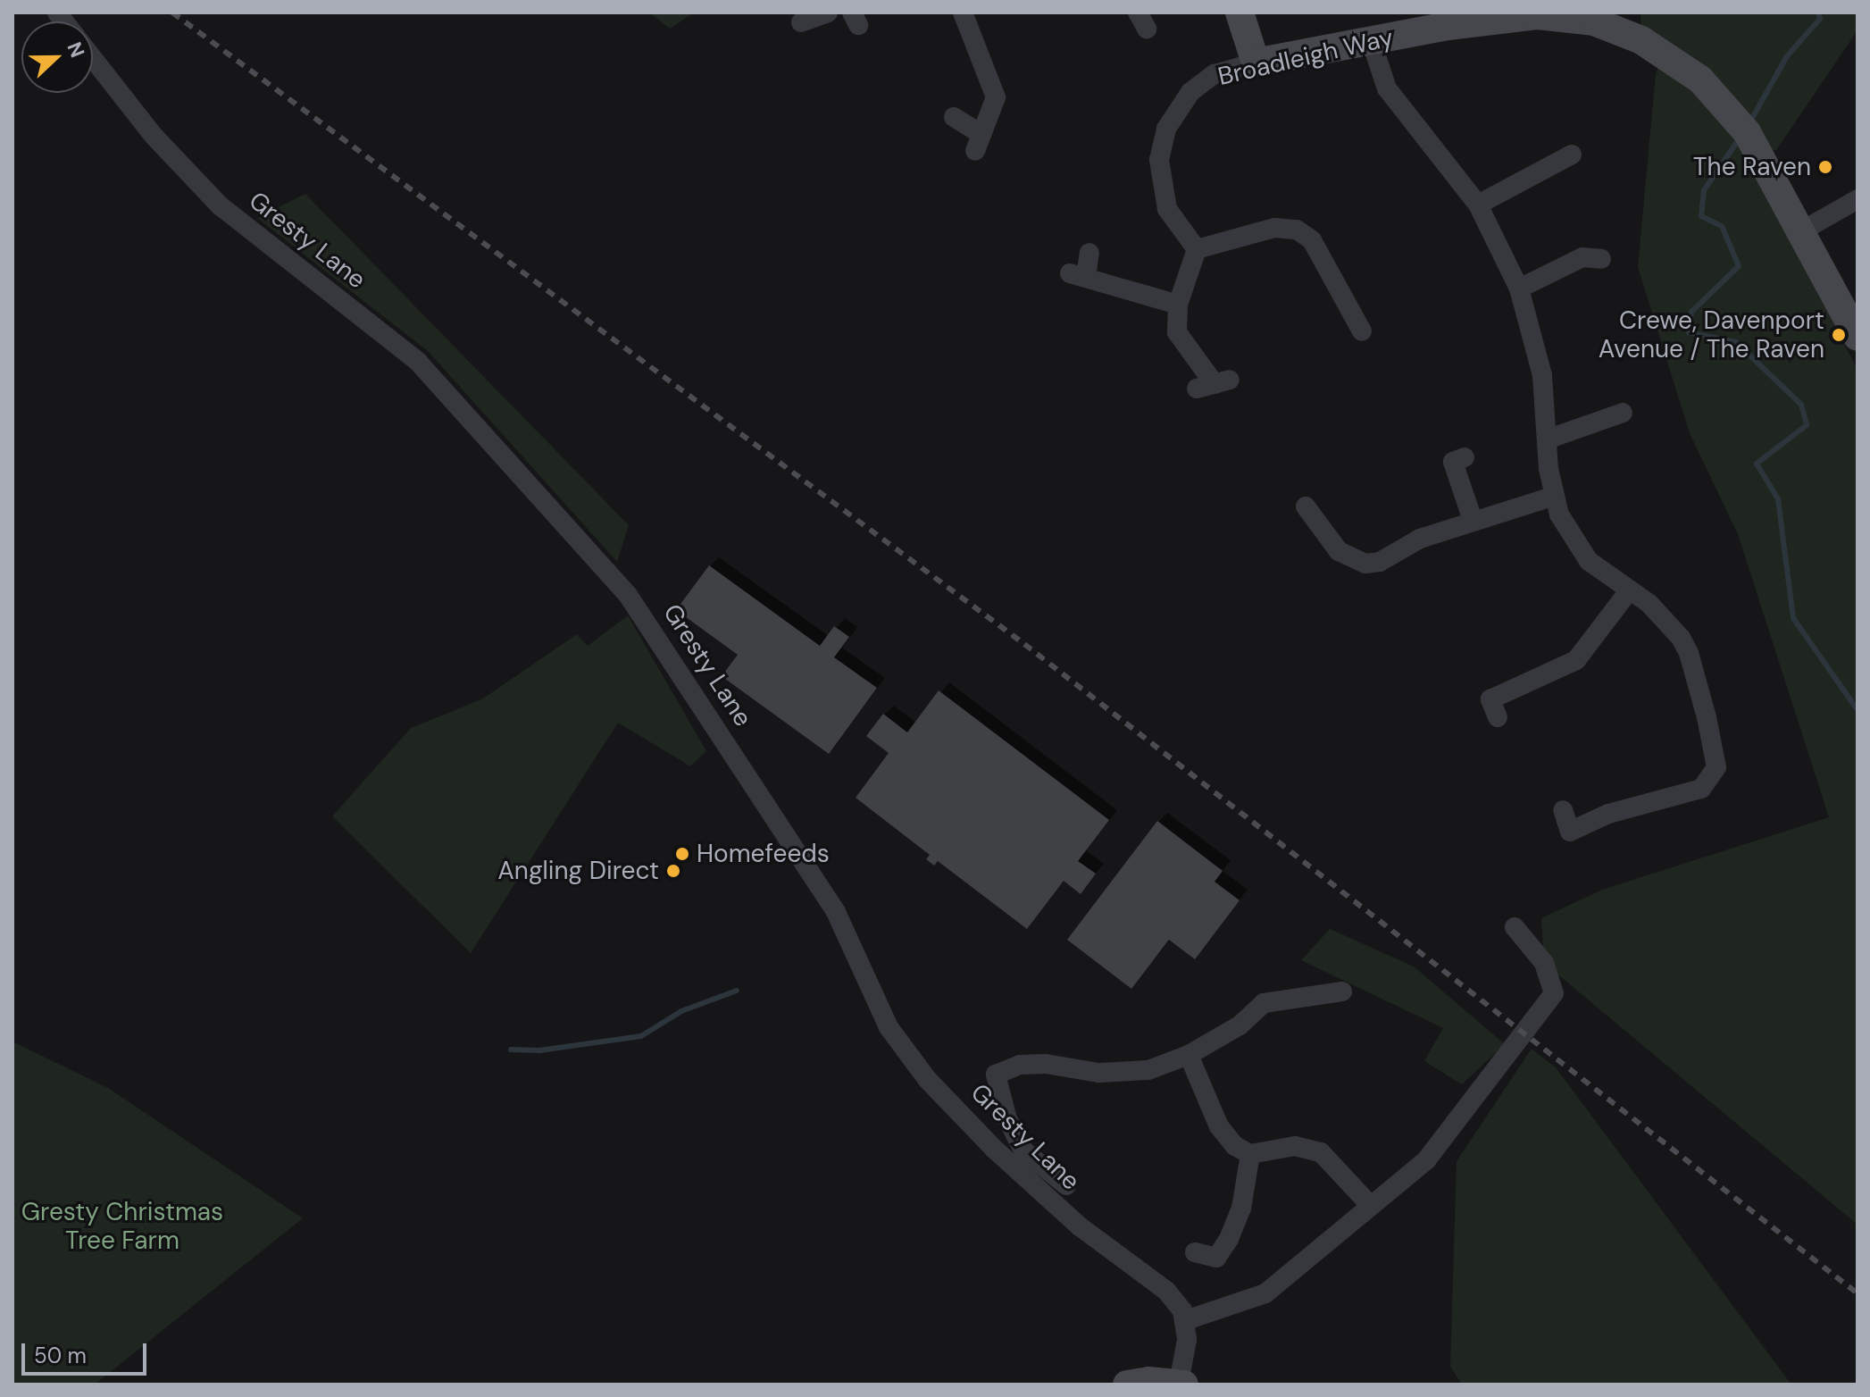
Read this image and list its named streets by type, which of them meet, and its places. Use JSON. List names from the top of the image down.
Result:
{
  "streets": {
    "street": ["Broadleigh Way", "Gresty Lane"]
  },
  "parks": ["Gresty Christmas Tree Farm"],
  "places": [
    "The Raven",
    "Crewe, Davenport Avenue / The Raven",
    "Homefeeds",
    "Angling Direct"
  ],
  "scale_bar": "50 m",
  "north": "right"
}
